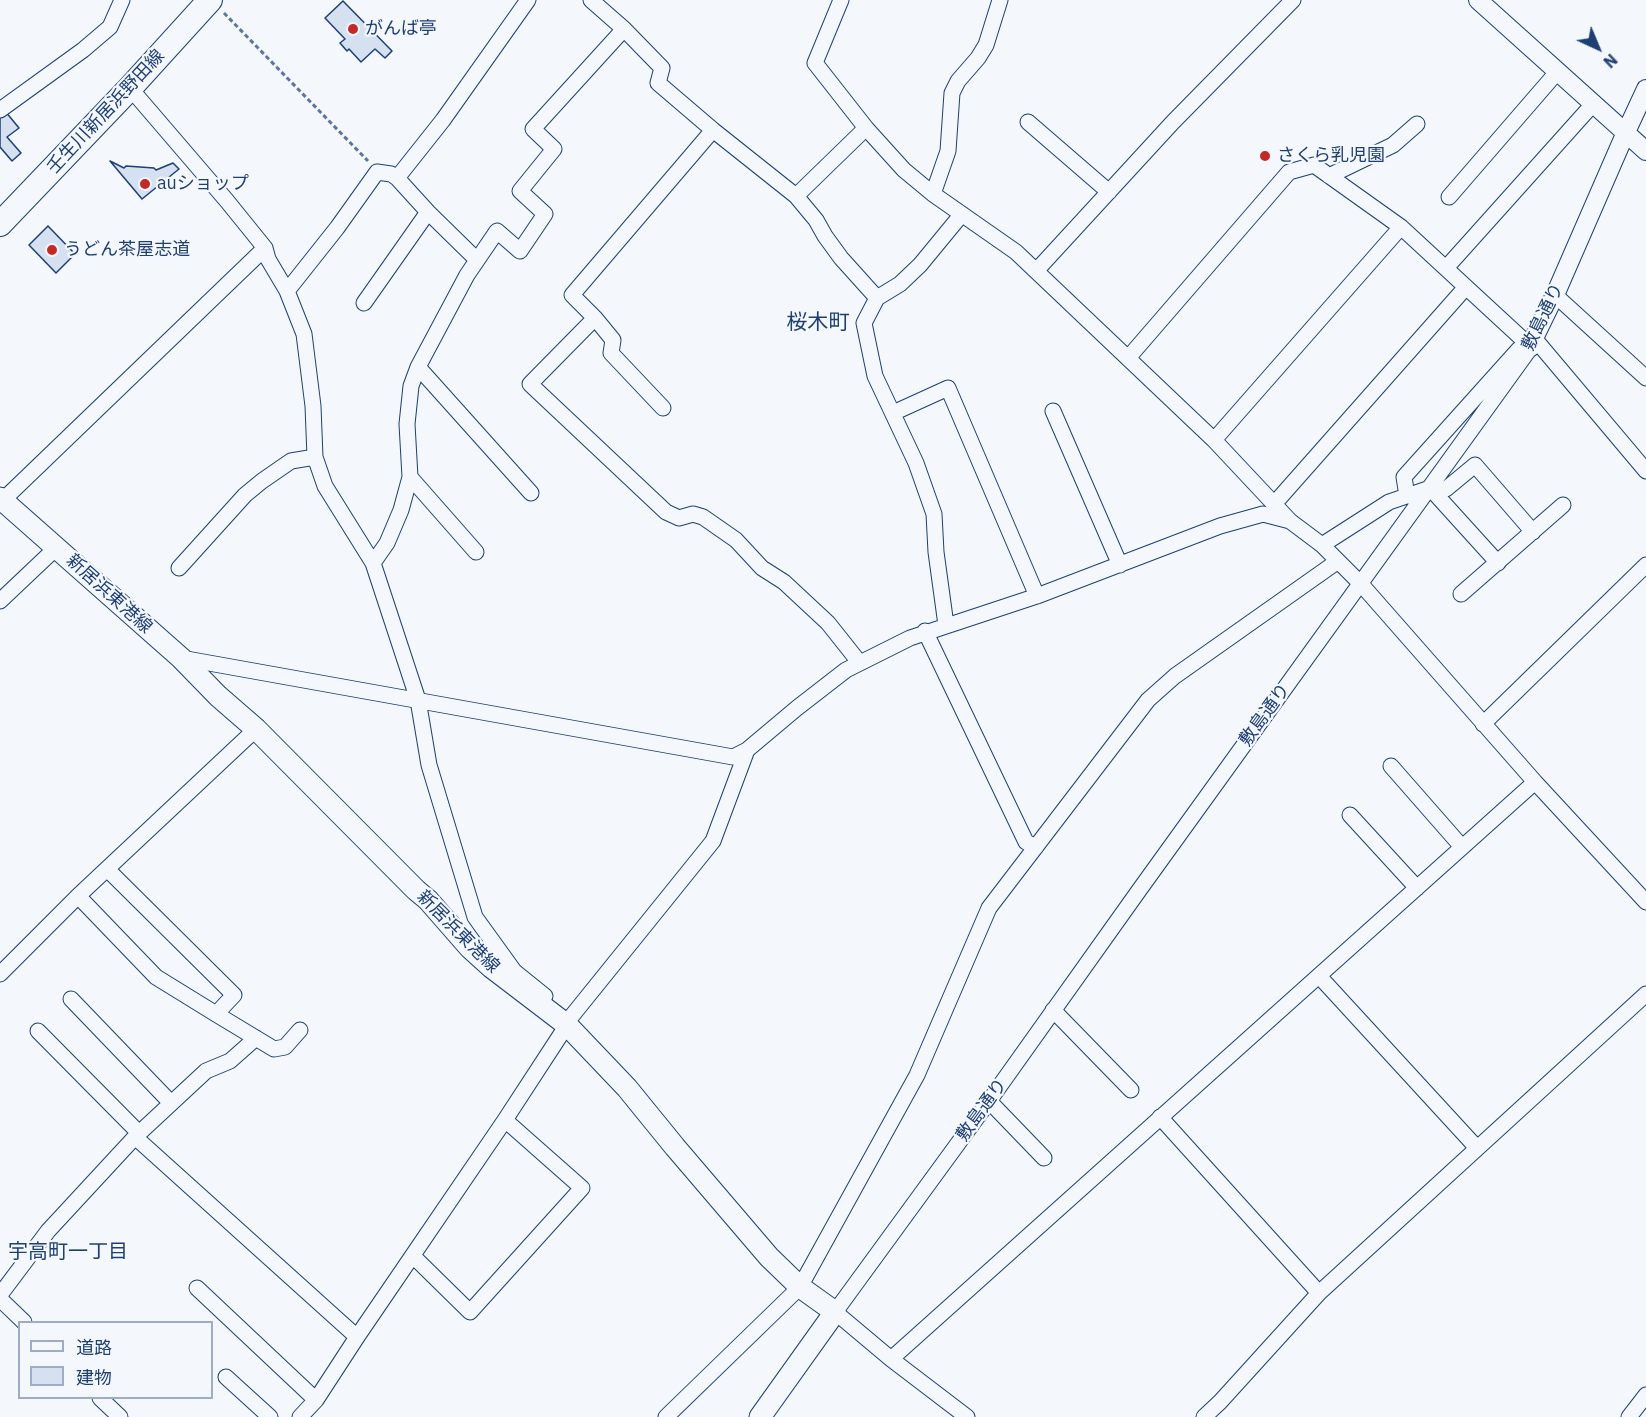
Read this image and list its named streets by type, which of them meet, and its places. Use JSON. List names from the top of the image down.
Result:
{
  "streets": {
    "main road": ["壬生川新居浜野田線", "新居浜東港線"],
    "street": ["敷島通り"]
  },
  "crossings": [
    ["敷島通り", "新居浜東港線"]
  ],
  "districts": ["桜木町", "宇高町一丁目"],
  "places": [
    "がんば亭",
    "さくら乳児園",
    "auショップ",
    "うどん茶屋志道"
  ],
  "legend": ["道路", "建物"],
  "north": "bottom right"
}
